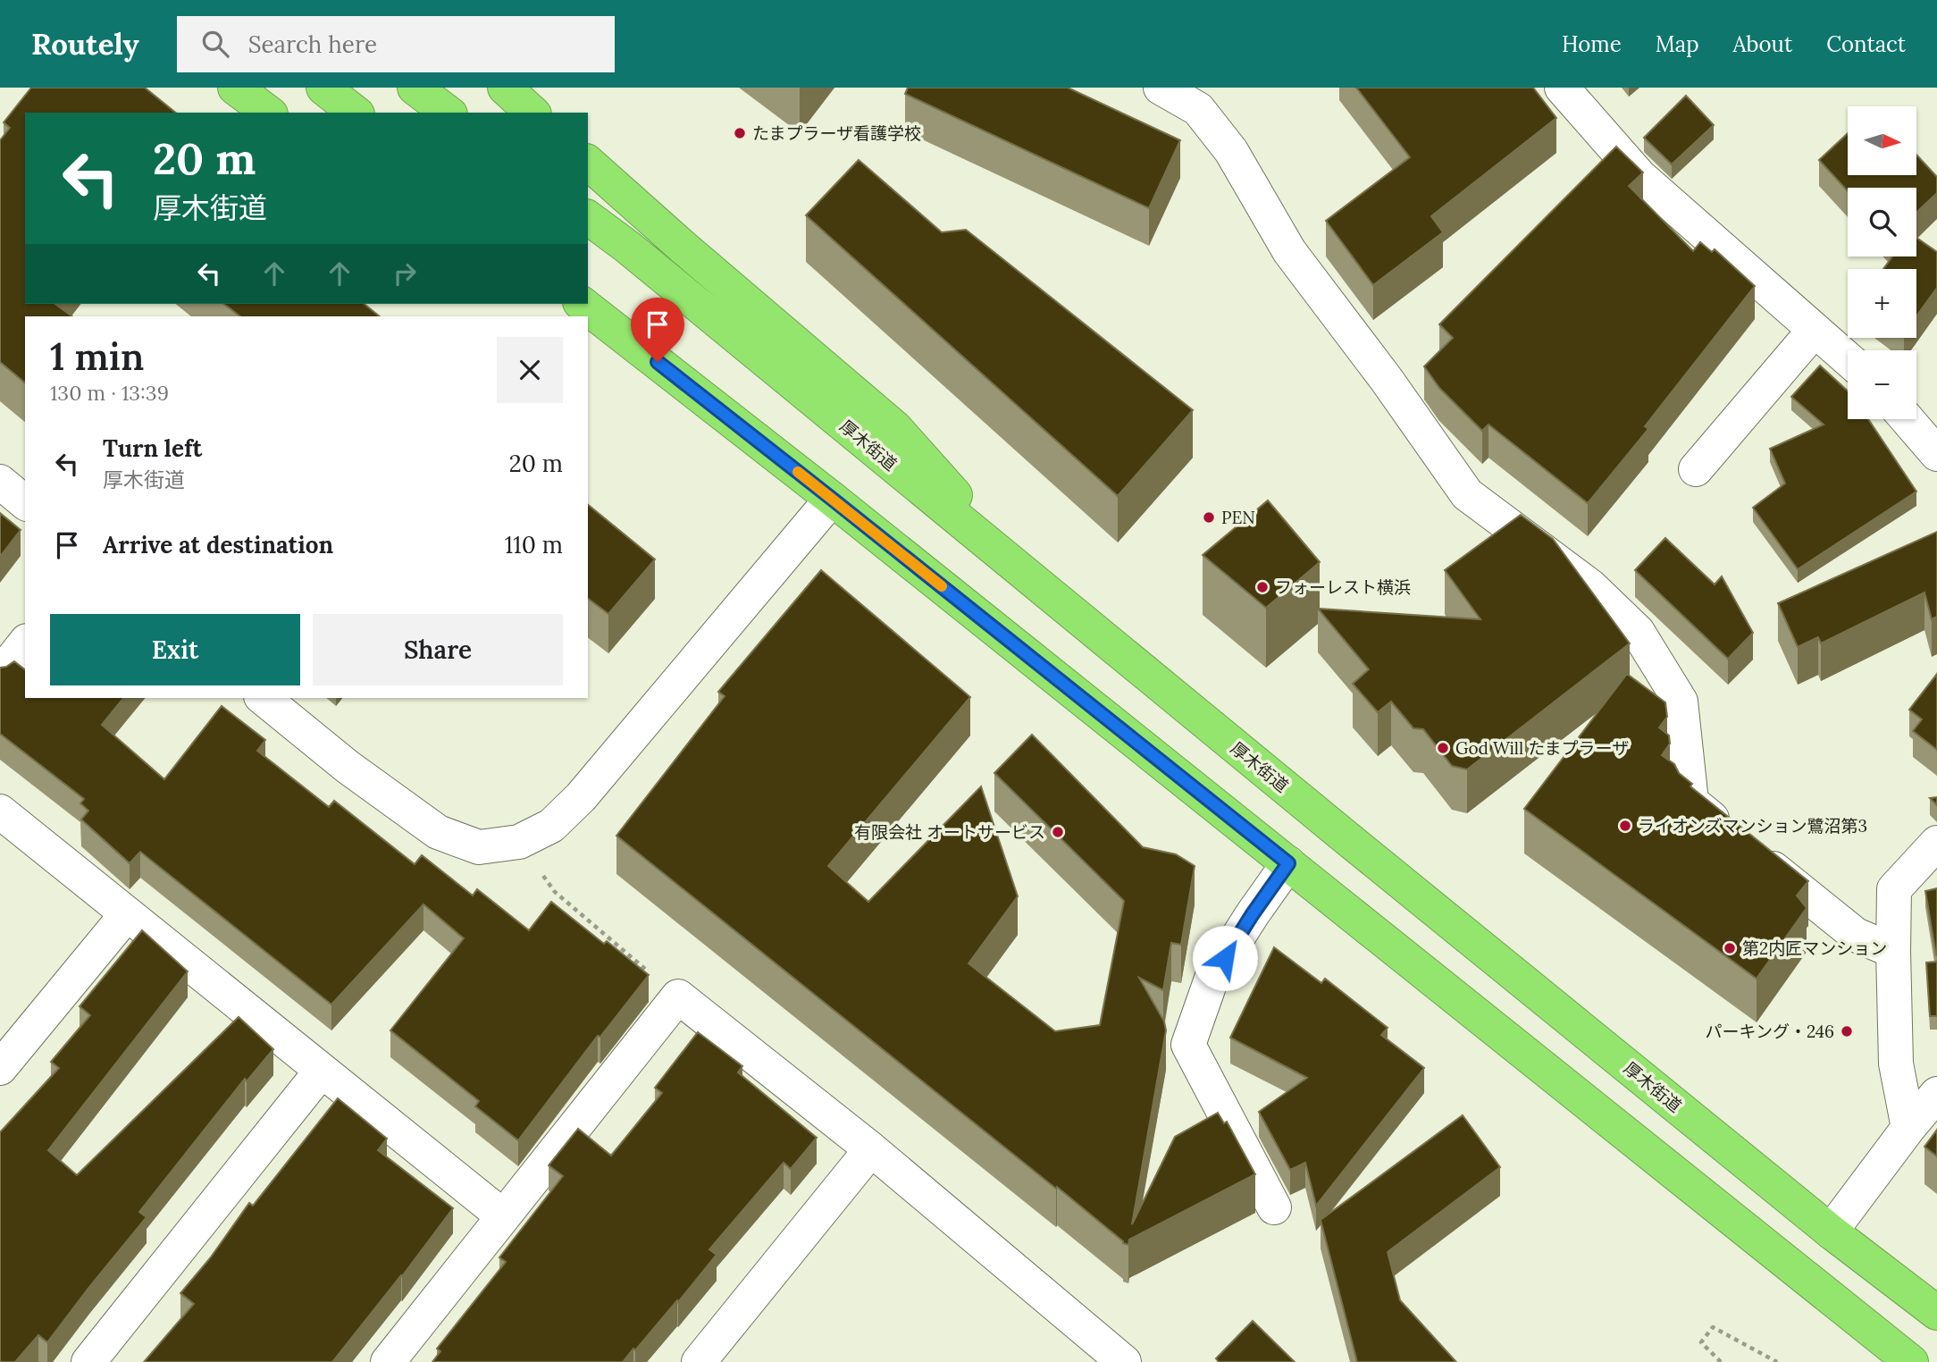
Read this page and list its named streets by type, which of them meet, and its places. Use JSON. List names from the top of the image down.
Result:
{
  "streets": {
    "highway": ["厚木街道"]
  },
  "places": [
    "たまプラーザ看護学校",
    "PEN",
    "フォーレスト横浜",
    "God Will たまプラーザ",
    "ライオンズマンション鷺沼第3",
    "有限会社 オートサービス",
    "第2内匠マンション",
    "パーキング・246"
  ],
  "north": "right",
  "page": {
    "header": "Routely",
    "search": "Search here",
    "nav": [
      "Home",
      "Map",
      "About",
      "Contact"
    ],
    "map_buttons": ["+", "−"],
    "turn": ["20 m", "厚木街道"],
    "heading": ["1 min", "130 m · 13:39"],
    "list": [
      {
        "name": "Turn left",
        "note": "厚木街道",
        "value": "20 m"
      },
      {
        "name": "Arrive at destination",
        "value": "110 m"
      }
    ],
    "buttons": ["Exit", "Share"]
  }
}
